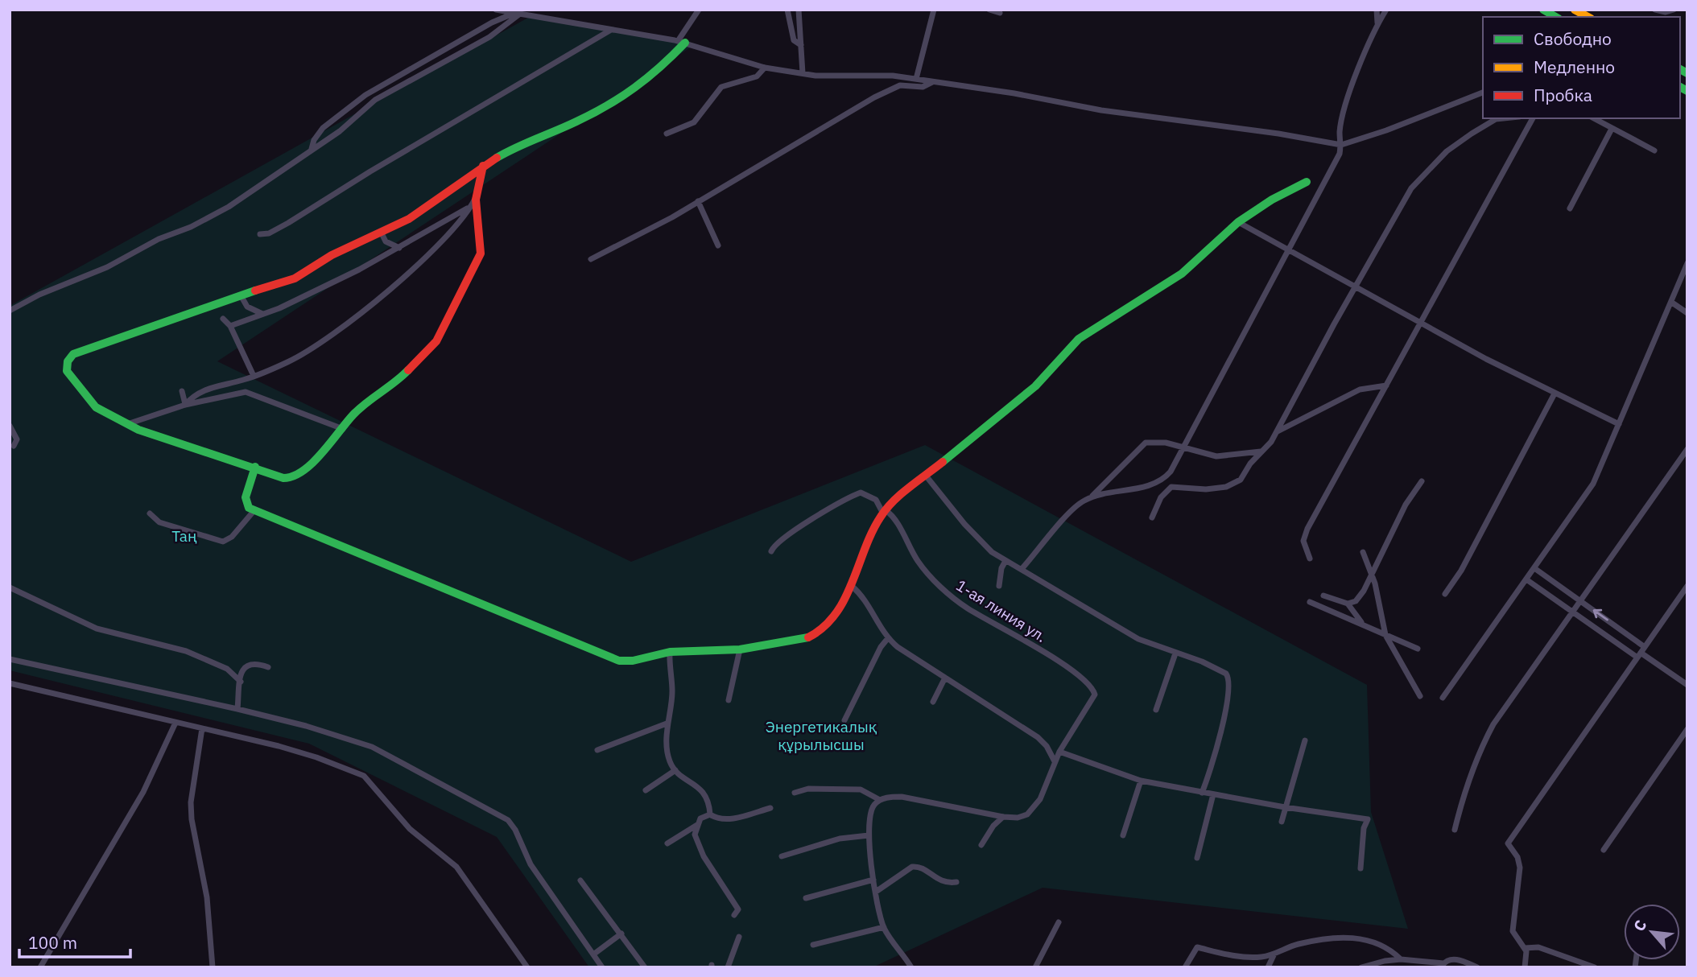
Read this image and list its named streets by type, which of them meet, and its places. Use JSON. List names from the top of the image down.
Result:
{
  "streets": {
    "street": ["1-ая линия ул."]
  },
  "parks": ["Таң", "Энергетикалық құрылысшы"],
  "legend": ["Свободно", "Медленно", "Пробка"],
  "scale_bar": "100 m",
  "north": "top left"
}
